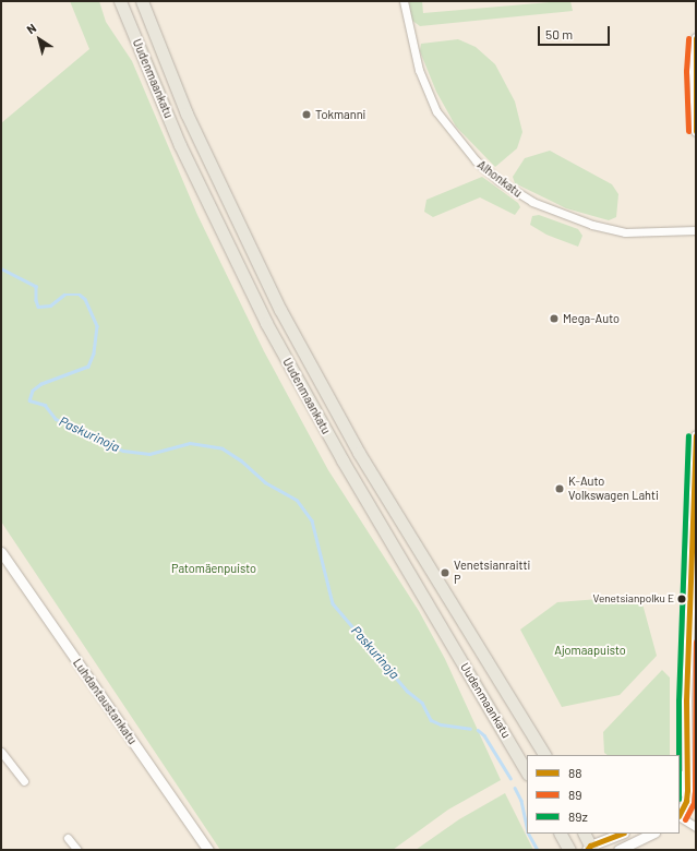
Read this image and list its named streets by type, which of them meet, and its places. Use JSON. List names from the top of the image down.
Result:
{
  "streets": {
    "main road": ["Uudenmaankatu"],
    "street": ["Alhonkatu", "Luhdantaustankatu"]
  },
  "water": ["Paskurinoja"],
  "parks": ["Patomäenpuisto", "Ajomaapuisto"],
  "places": [
    "Tokmanni",
    "Mega-Auto",
    "K-Auto Volkswagen Lahti",
    "Venetsianraitti P",
    "Venetsianpolku E"
  ],
  "lines": ["transit line 88", "transit line 89", "transit line 89z"],
  "legend": ["88", "89", "89z"],
  "scale_bar": "50 m",
  "north": "top left"
}
